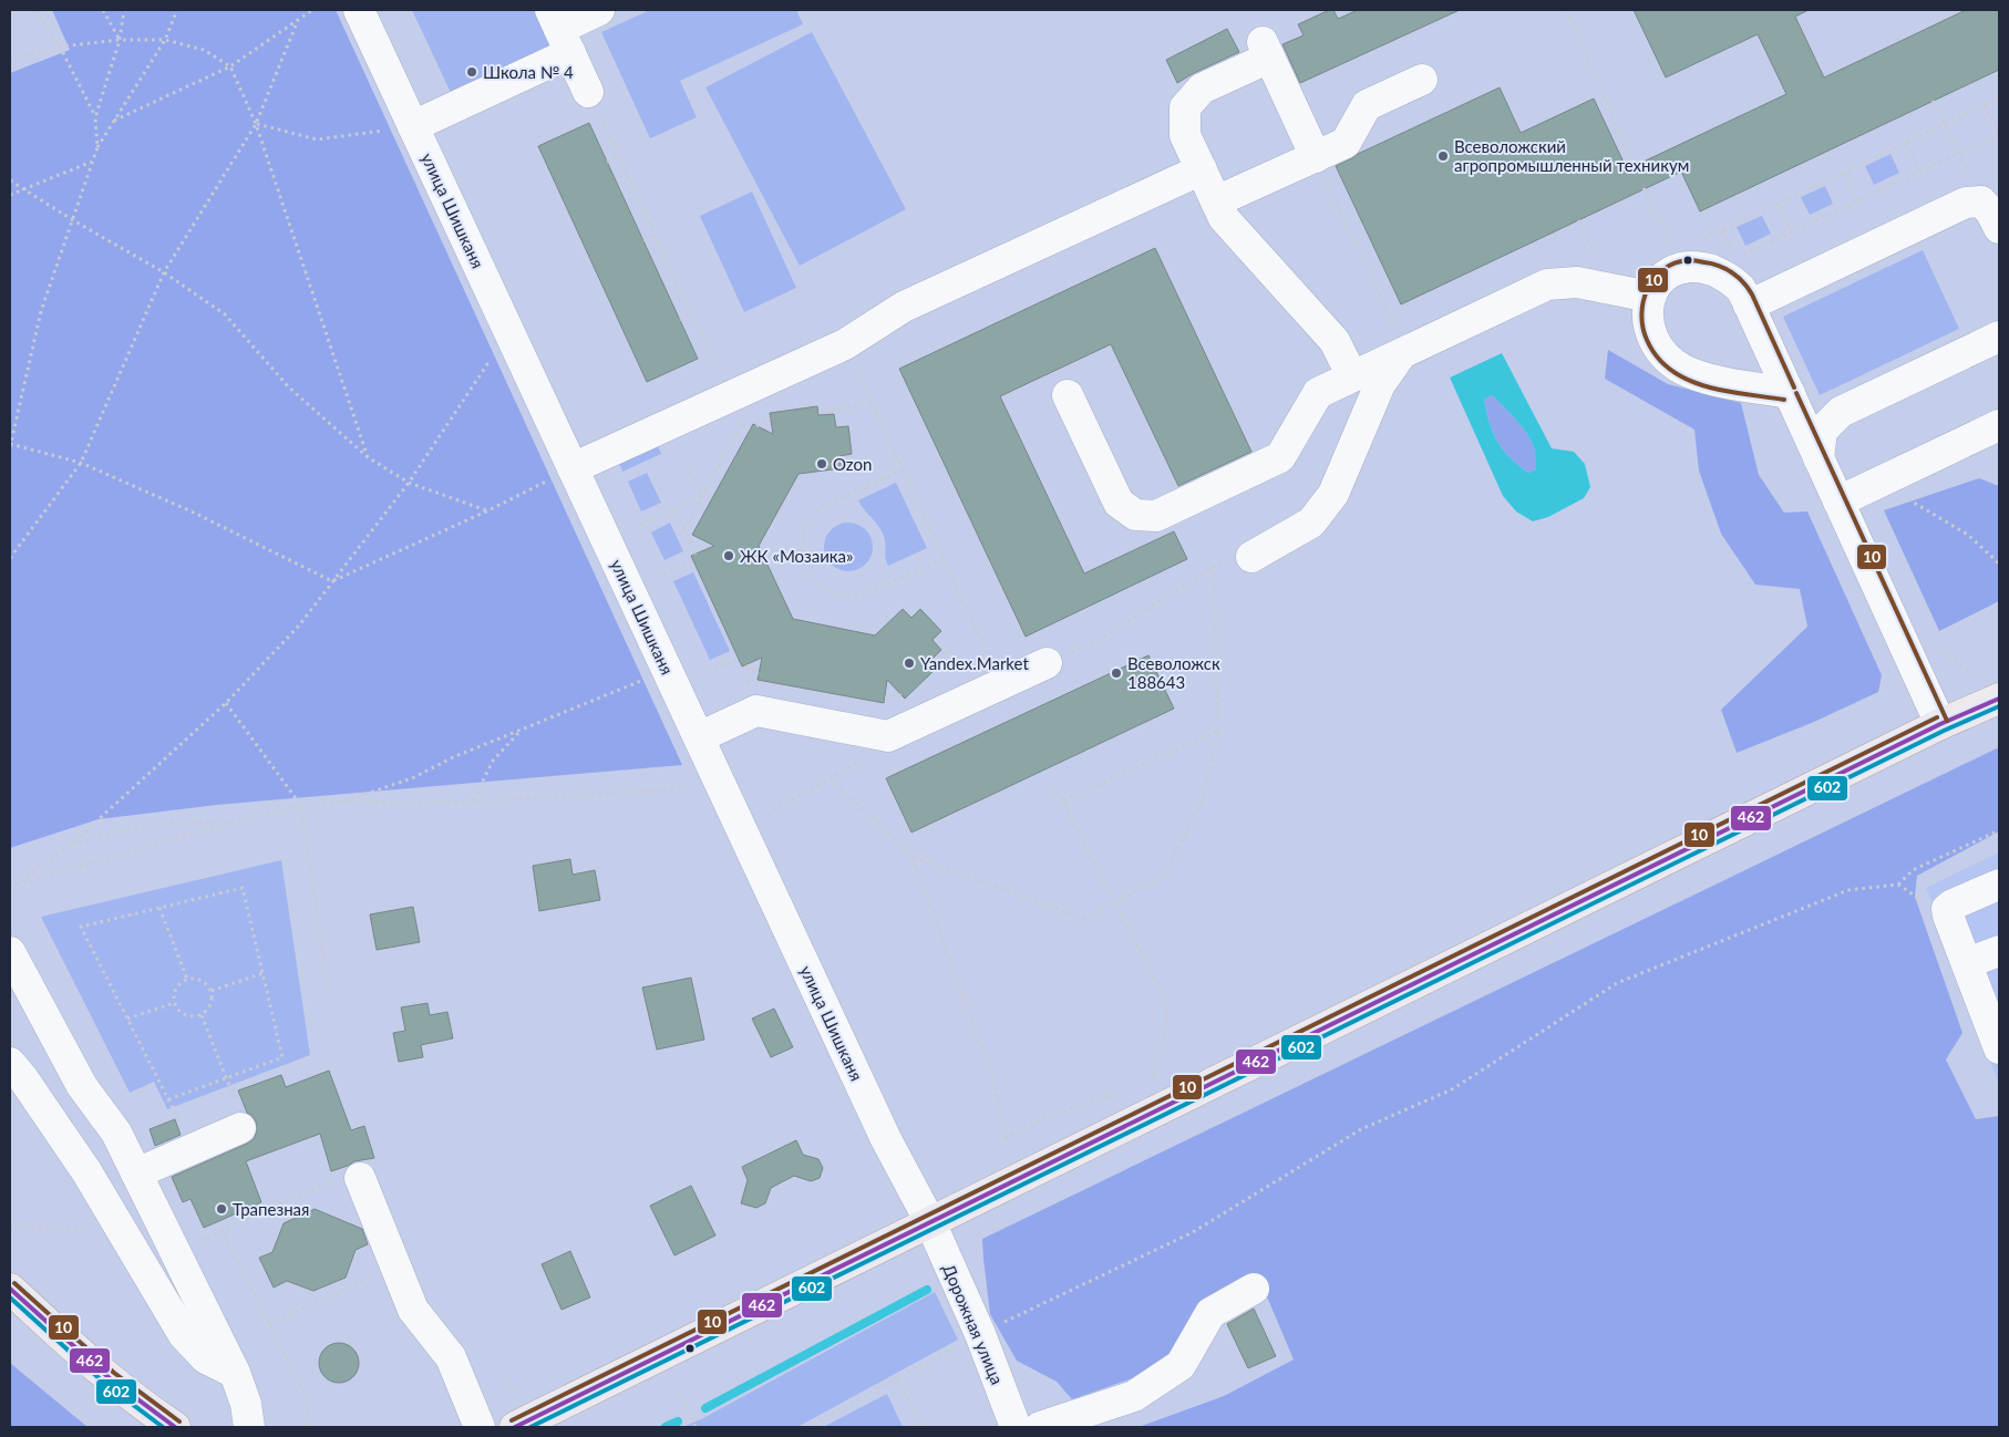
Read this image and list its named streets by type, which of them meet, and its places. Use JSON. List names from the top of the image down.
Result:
{
  "streets": {
    "street": ["улица Шишканя", "Дорожная улица"]
  },
  "crossings": [
    ["улица Шишканя", "Дорожная улица"]
  ],
  "places": [
    "Школа № 4",
    "Всеволожский агропромышленный техникум",
    "Ozon",
    "ЖК «Мозаика»",
    "Yandex.Market",
    "Всеволожск 188643",
    "Трапезная"
  ],
  "lines": ["transit line 10", "transit line 462", "transit line 602"]
}
